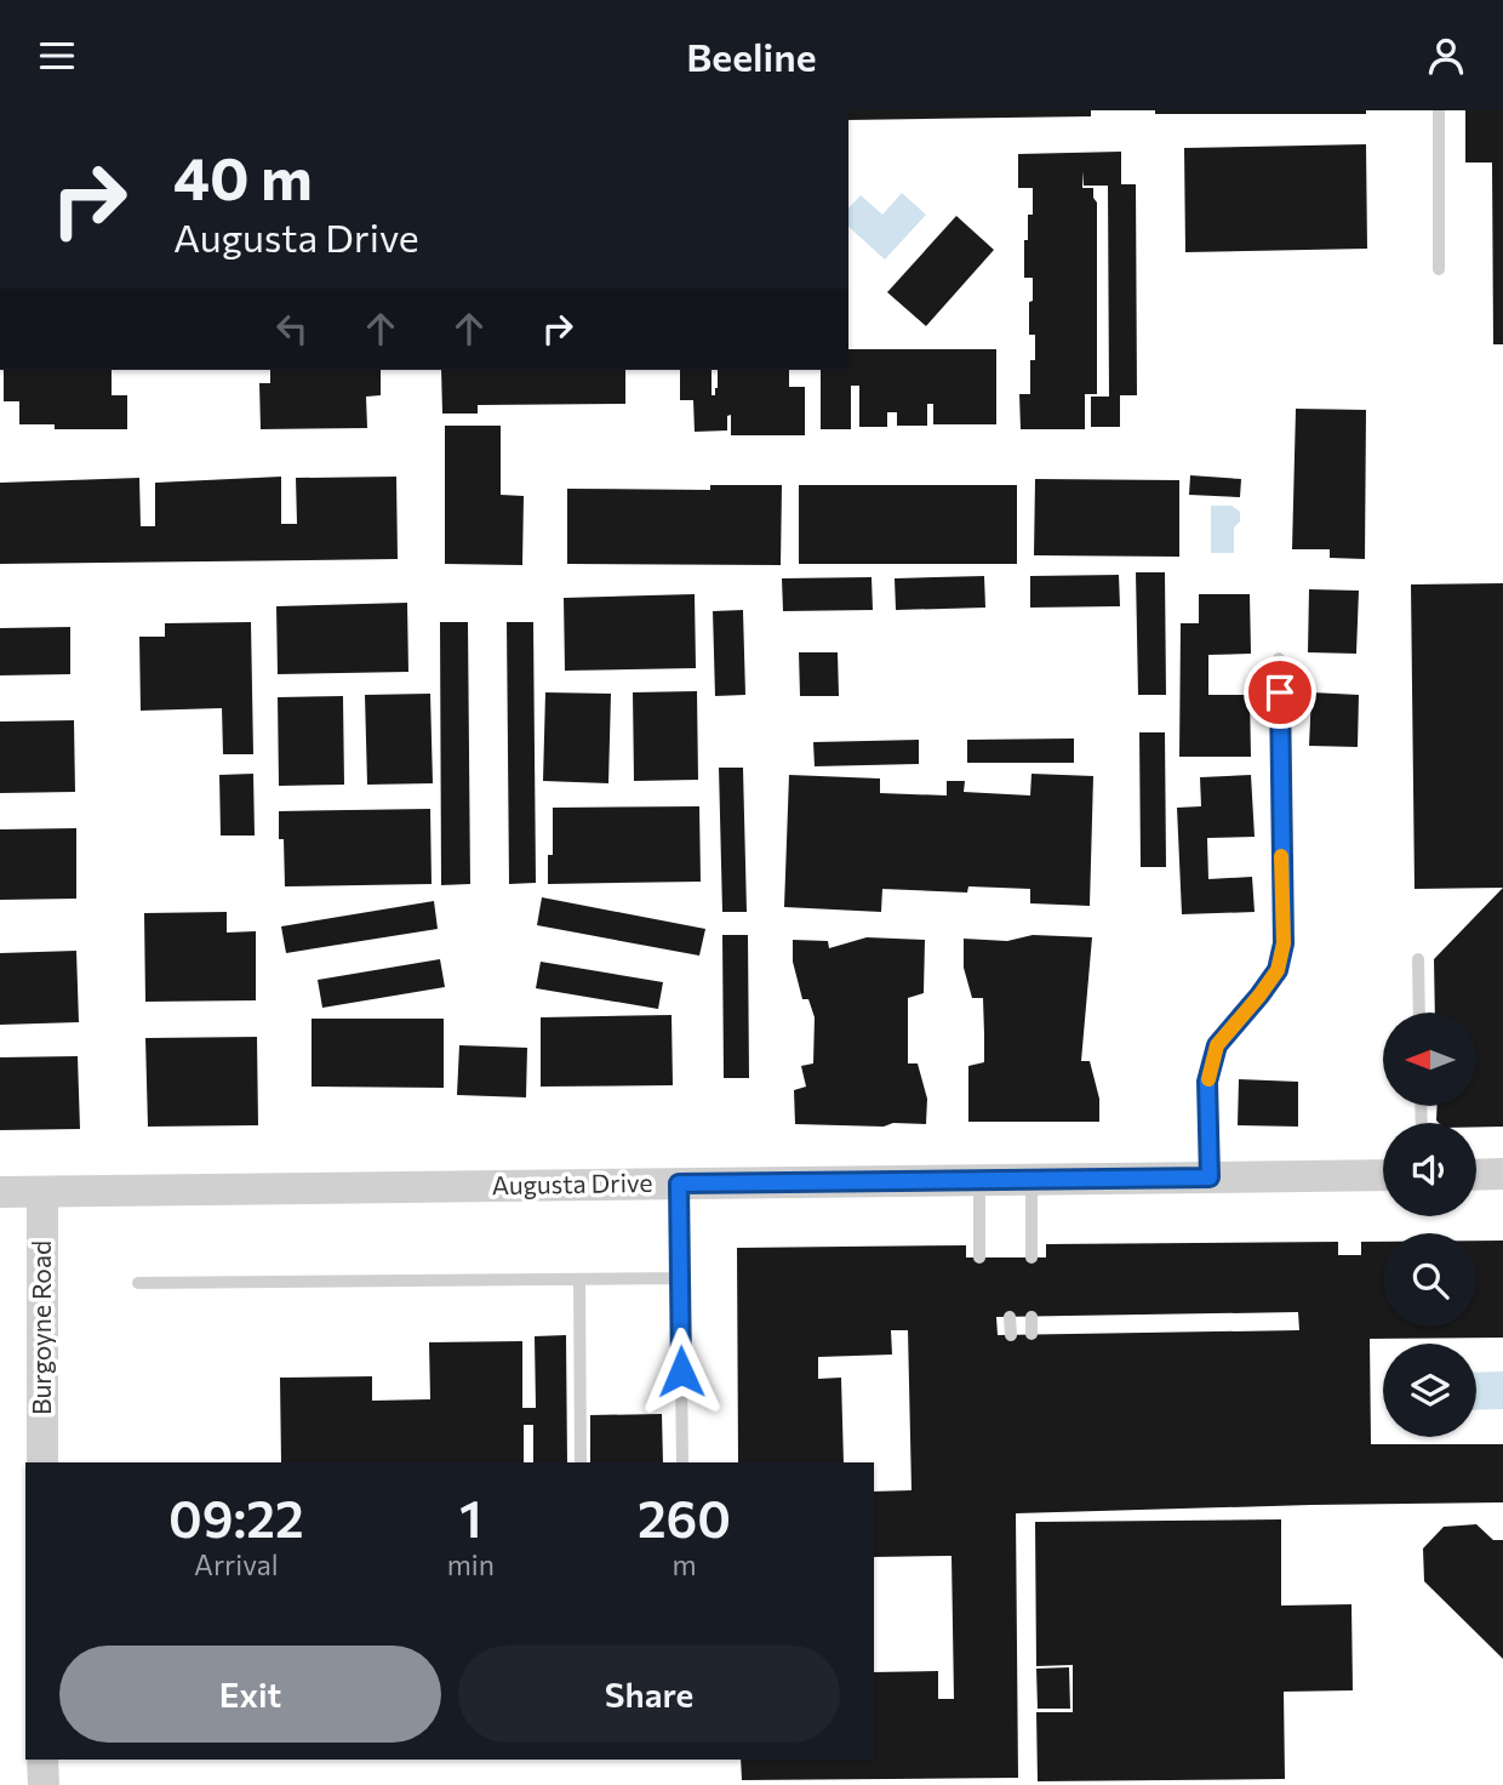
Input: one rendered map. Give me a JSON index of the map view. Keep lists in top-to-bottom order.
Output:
{
  "streets": {
    "street": ["Augusta Drive", "Burgoyne Road"]
  },
  "crossings": [
    ["Augusta Drive", "Burgoyne Road"]
  ],
  "north": "left",
  "page": {
    "header": "Beeline",
    "turn": ["40 m", "Augusta Drive"],
    "eta": [
      "09:22",
      "Arrival",
      "1",
      "min",
      "260",
      "m"
    ],
    "buttons": ["Exit", "Share"]
  }
}
